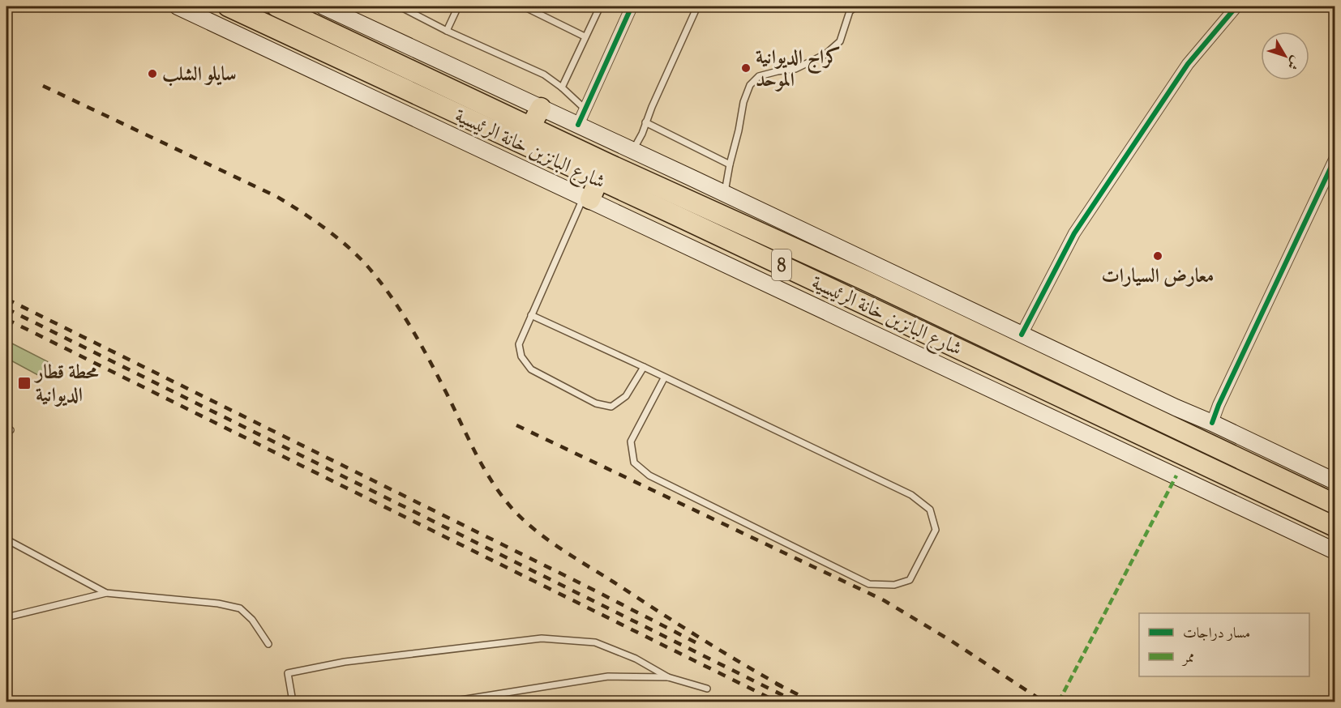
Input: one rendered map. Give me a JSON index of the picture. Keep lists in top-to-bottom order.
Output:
{
  "streets": {
    "highway": ["شارع البانزين خانة الرئيسية", "8"]
  },
  "places": {
    "other": ["كراج الديوانية الموحد", "سايلو الشلب", "معارض السيارات"],
    "transit": ["محطة قطار الديوانية"]
  },
  "legend": ["مسار دراجات", "ممر"],
  "north": "bottom right"
}
